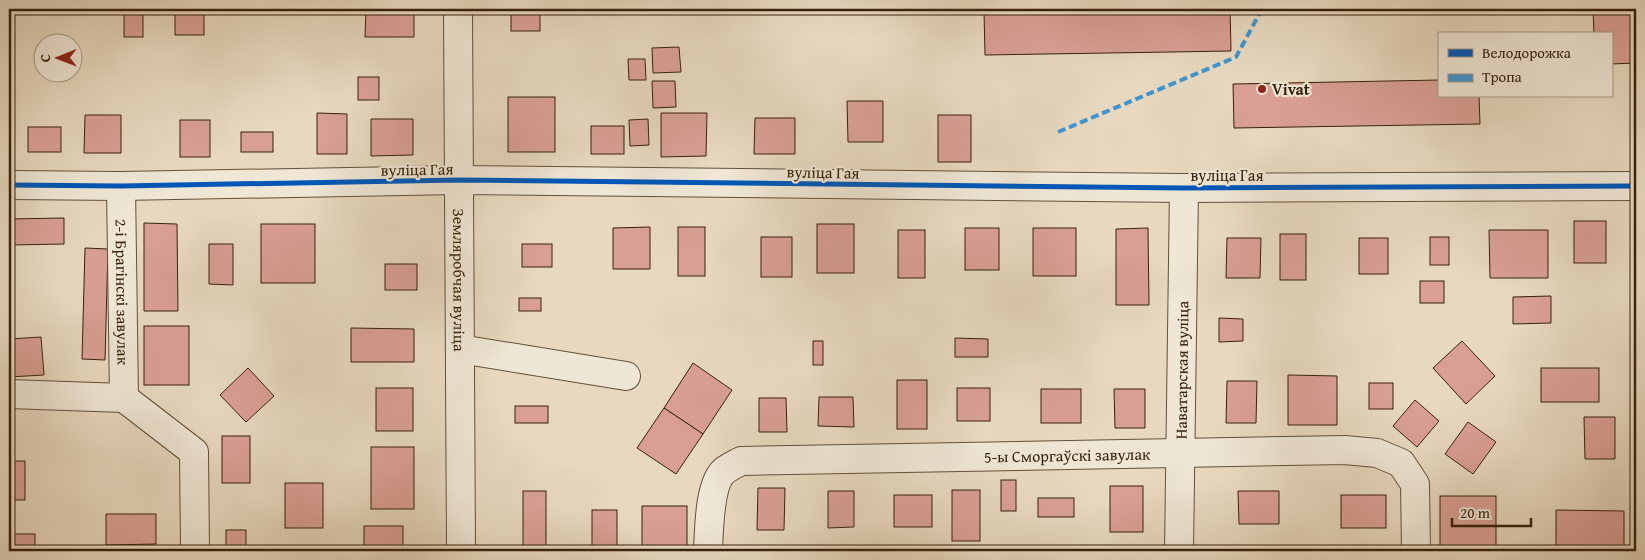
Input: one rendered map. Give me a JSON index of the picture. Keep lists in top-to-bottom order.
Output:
{
  "streets": {
    "street": [
      "вуліца Гая",
      "Земляробчая вуліца",
      "2-і Брагінскі завулак",
      "Наватарская вуліца",
      "5-ы Сморгаўскі завулак"
    ]
  },
  "crossings": [
    ["вуліца Гая", "Земляробчая вуліца"],
    ["вуліца Гая", "2-і Брагінскі завулак"],
    ["вуліца Гая", "Наватарская вуліца"],
    ["Наватарская вуліца", "5-ы Сморгаўскі завулак"]
  ],
  "places": ["Vivat"],
  "legend": ["Велодорожка", "Тропа"],
  "scale_bar": "20 m",
  "north": "left"
}
